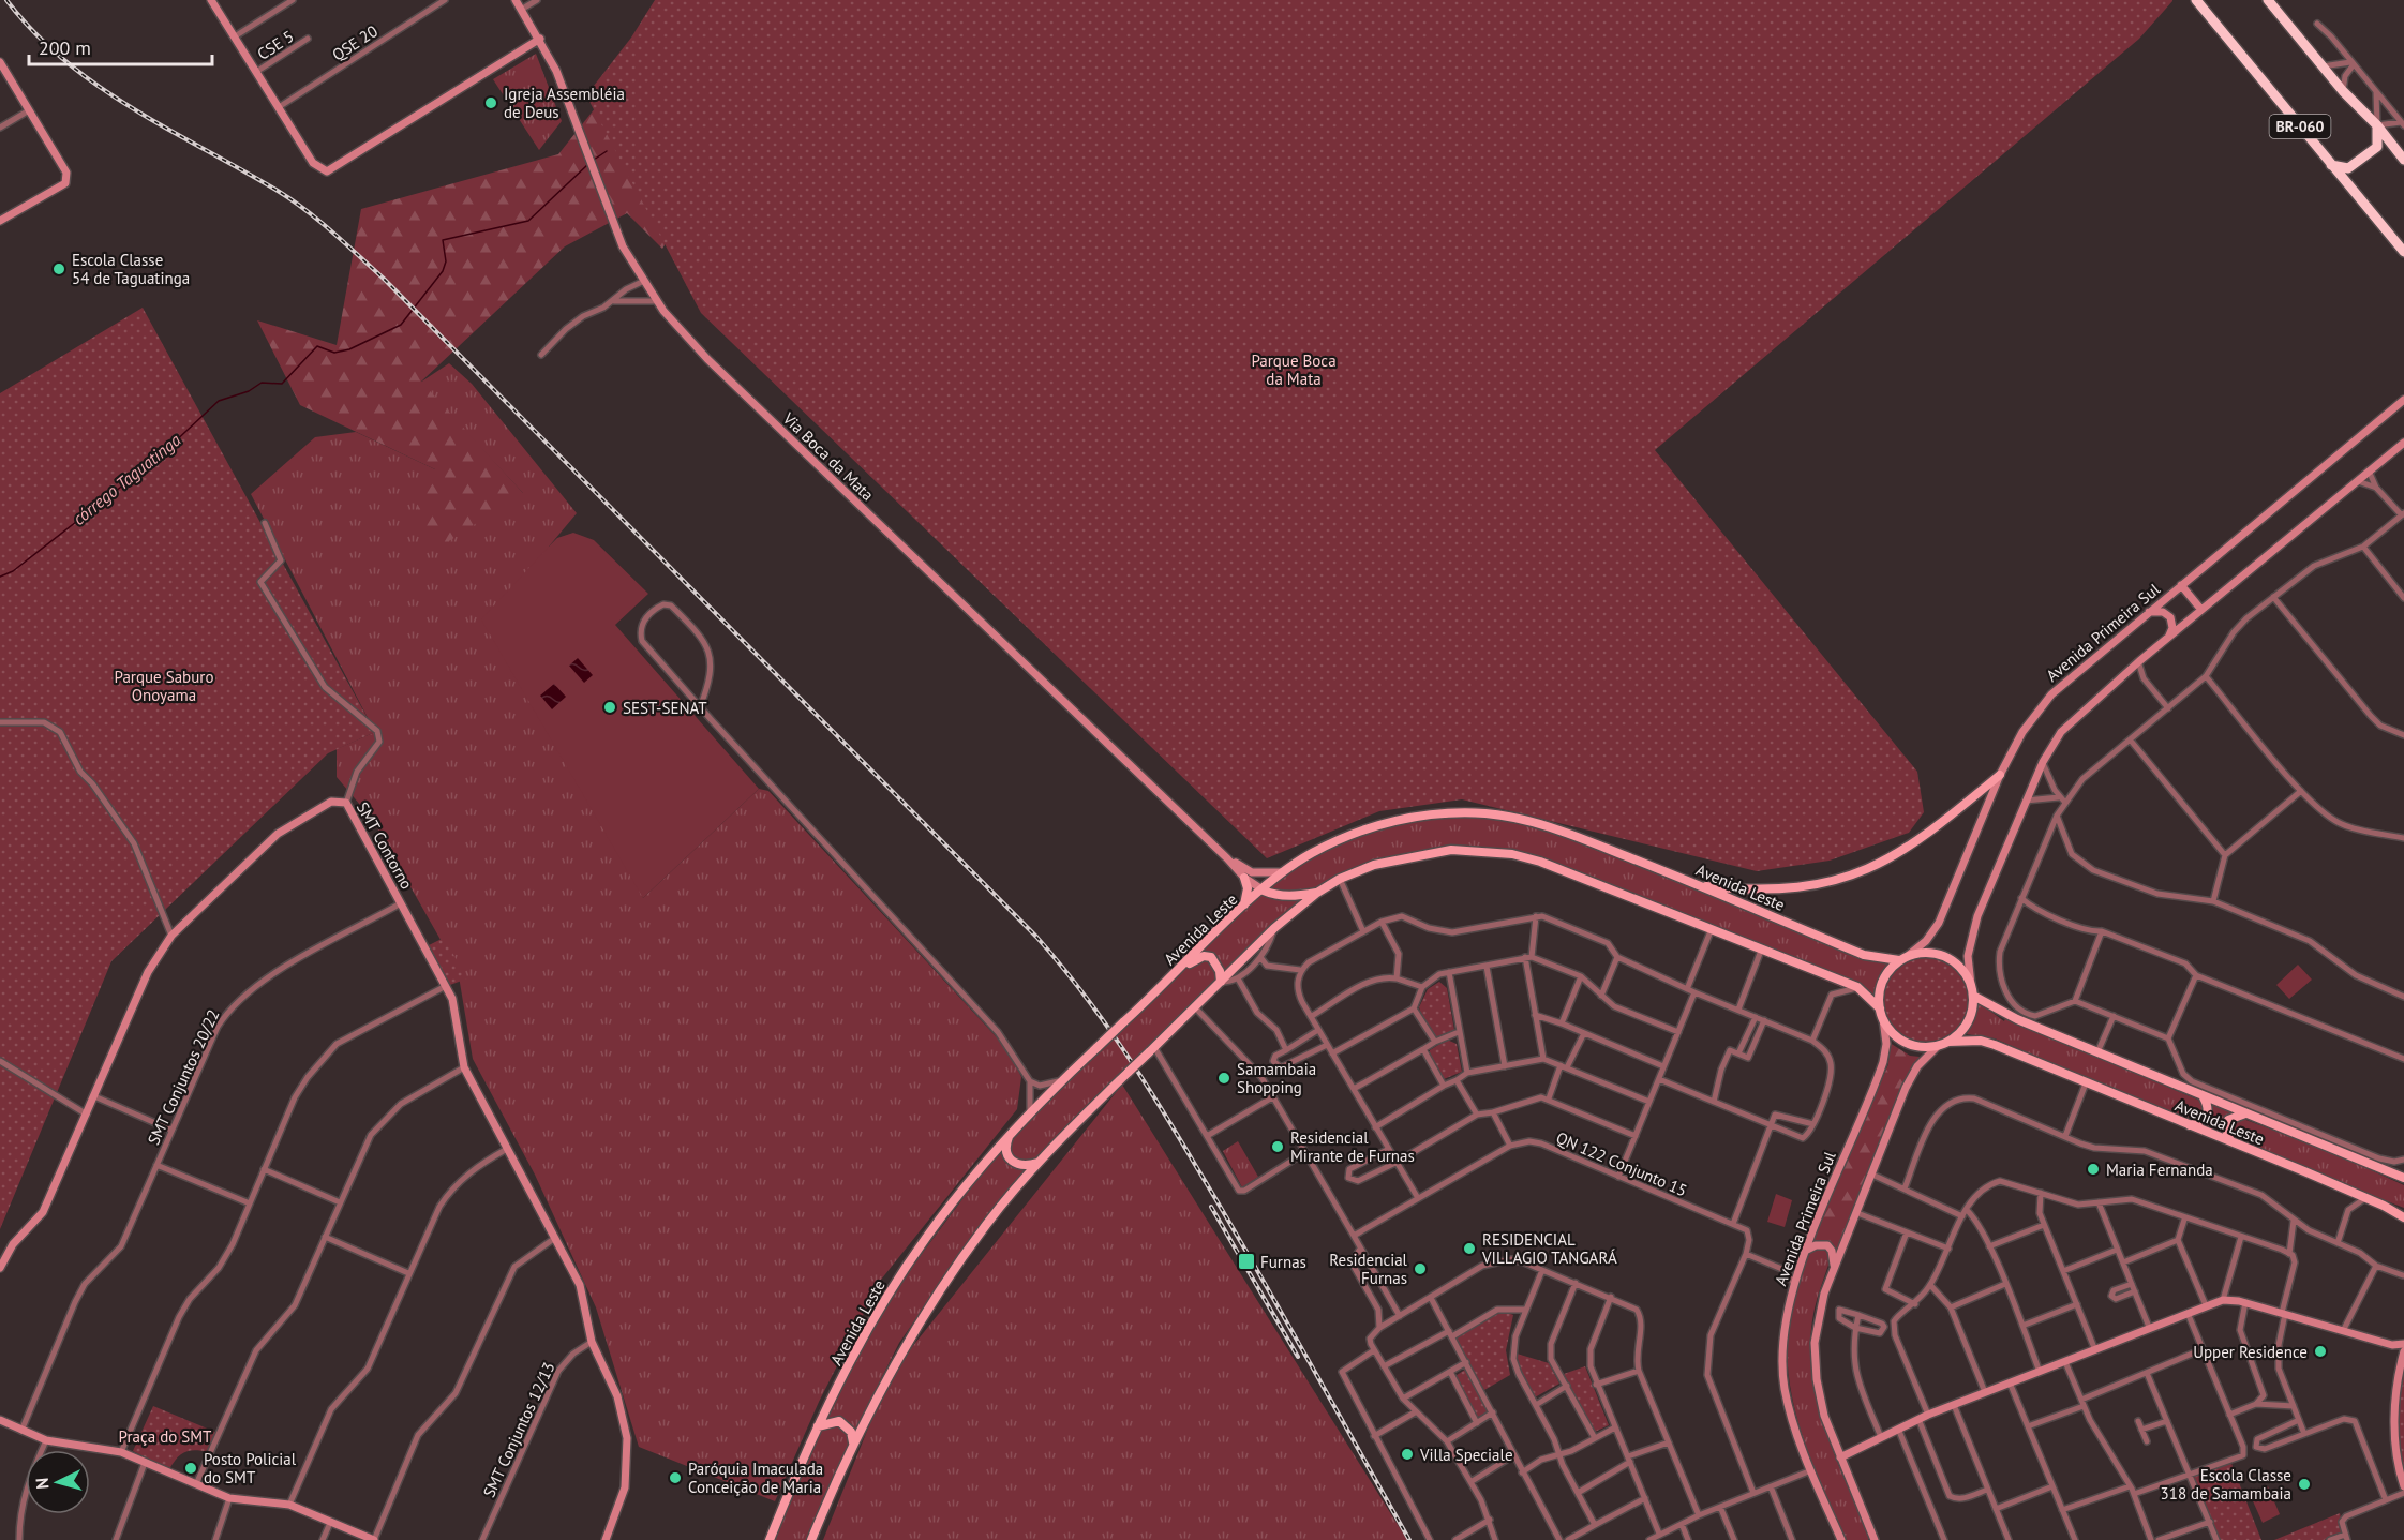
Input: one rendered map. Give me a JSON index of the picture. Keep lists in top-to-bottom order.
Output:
{
  "streets": {
    "highway": ["BR-060"],
    "main road": ["Avenida Leste"],
    "street": [
      "QSE 20",
      "CSE 5",
      "Via Boca da Mata",
      "Avenida Primeira Sul",
      "SMT Contorno",
      "SMT Conjuntos 20/22",
      "QN 122 Conjunto 15",
      "SMT Conjuntos 12/13"
    ]
  },
  "crossings": [
    ["Via Boca da Mata", "Avenida Leste"],
    ["Avenida Primeira Sul", "Avenida Leste"],
    ["SMT Contorno", "SMT Conjuntos 20/22"],
    ["SMT Contorno", "SMT Conjuntos 12/13"]
  ],
  "water": ["córrego Taguatinga"],
  "parks": ["Parque Boca da Mata", "Parque Saburo Onoyama", "Praça do SMT"],
  "places": {
    "other": [
      "Igreja Assembléia de Deus",
      "Escola Classe 54 de Taguatinga",
      "SEST-SENAT",
      "Samambaia Shopping",
      "Residencial Mirante de Furnas",
      "Maria Fernanda",
      "RESIDENCIAL VILLAGIO TANGARÁ",
      "Residencial Furnas",
      "Upper Residence",
      "Villa Speciale",
      "Posto Policial do SMT",
      "Paróquia Imaculada Conceição de Maria",
      "Escola Classe 318 de Samambaia"
    ],
    "transit": ["Furnas"]
  },
  "scale_bar": "200 m",
  "north": "left"
}
